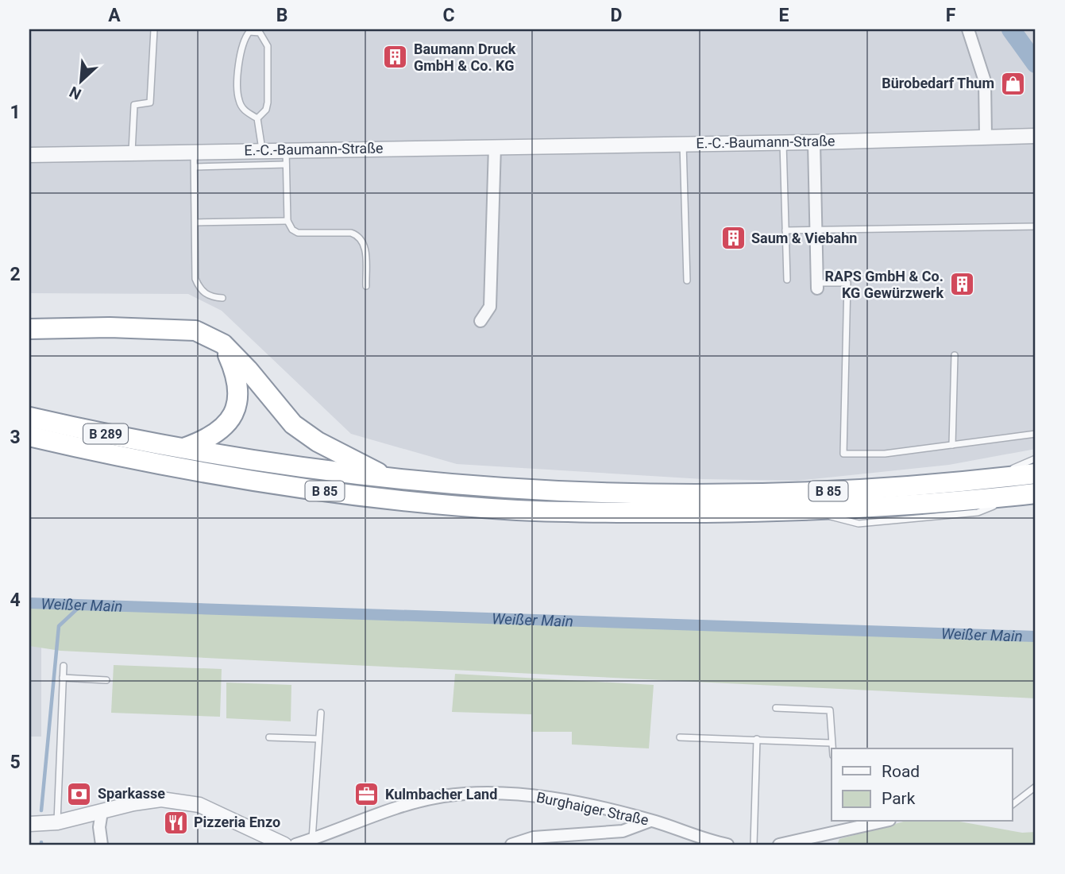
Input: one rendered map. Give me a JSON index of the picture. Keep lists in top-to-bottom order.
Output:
{
  "streets": {
    "highway": ["B 289", "B 85"],
    "street": ["E.-C.-Baumann-Straße", "Burghaiger Straße"]
  },
  "crossings": [
    ["B 289", "B 85"]
  ],
  "water": ["Weißer Main"],
  "places": {
    "building": ["Baumann Druck GmbH & Co. KG", "Saum & Viebahn", "RAPS GmbH & Co. KG Gewürzwerk"],
    "shop": ["Bürobedarf Thum"],
    "bank": ["Sparkasse"],
    "office": ["Kulmbacher Land"],
    "restaurant": ["Pizzeria Enzo"]
  },
  "legend": ["Road", "Park"],
  "north": "bottom left",
  "grid": {
    "columns": [
      "A",
      "B",
      "C",
      "D",
      "E",
      "F"
    ],
    "rows": [
      "1",
      "2",
      "3",
      "4",
      "5"
    ]
  }
}
